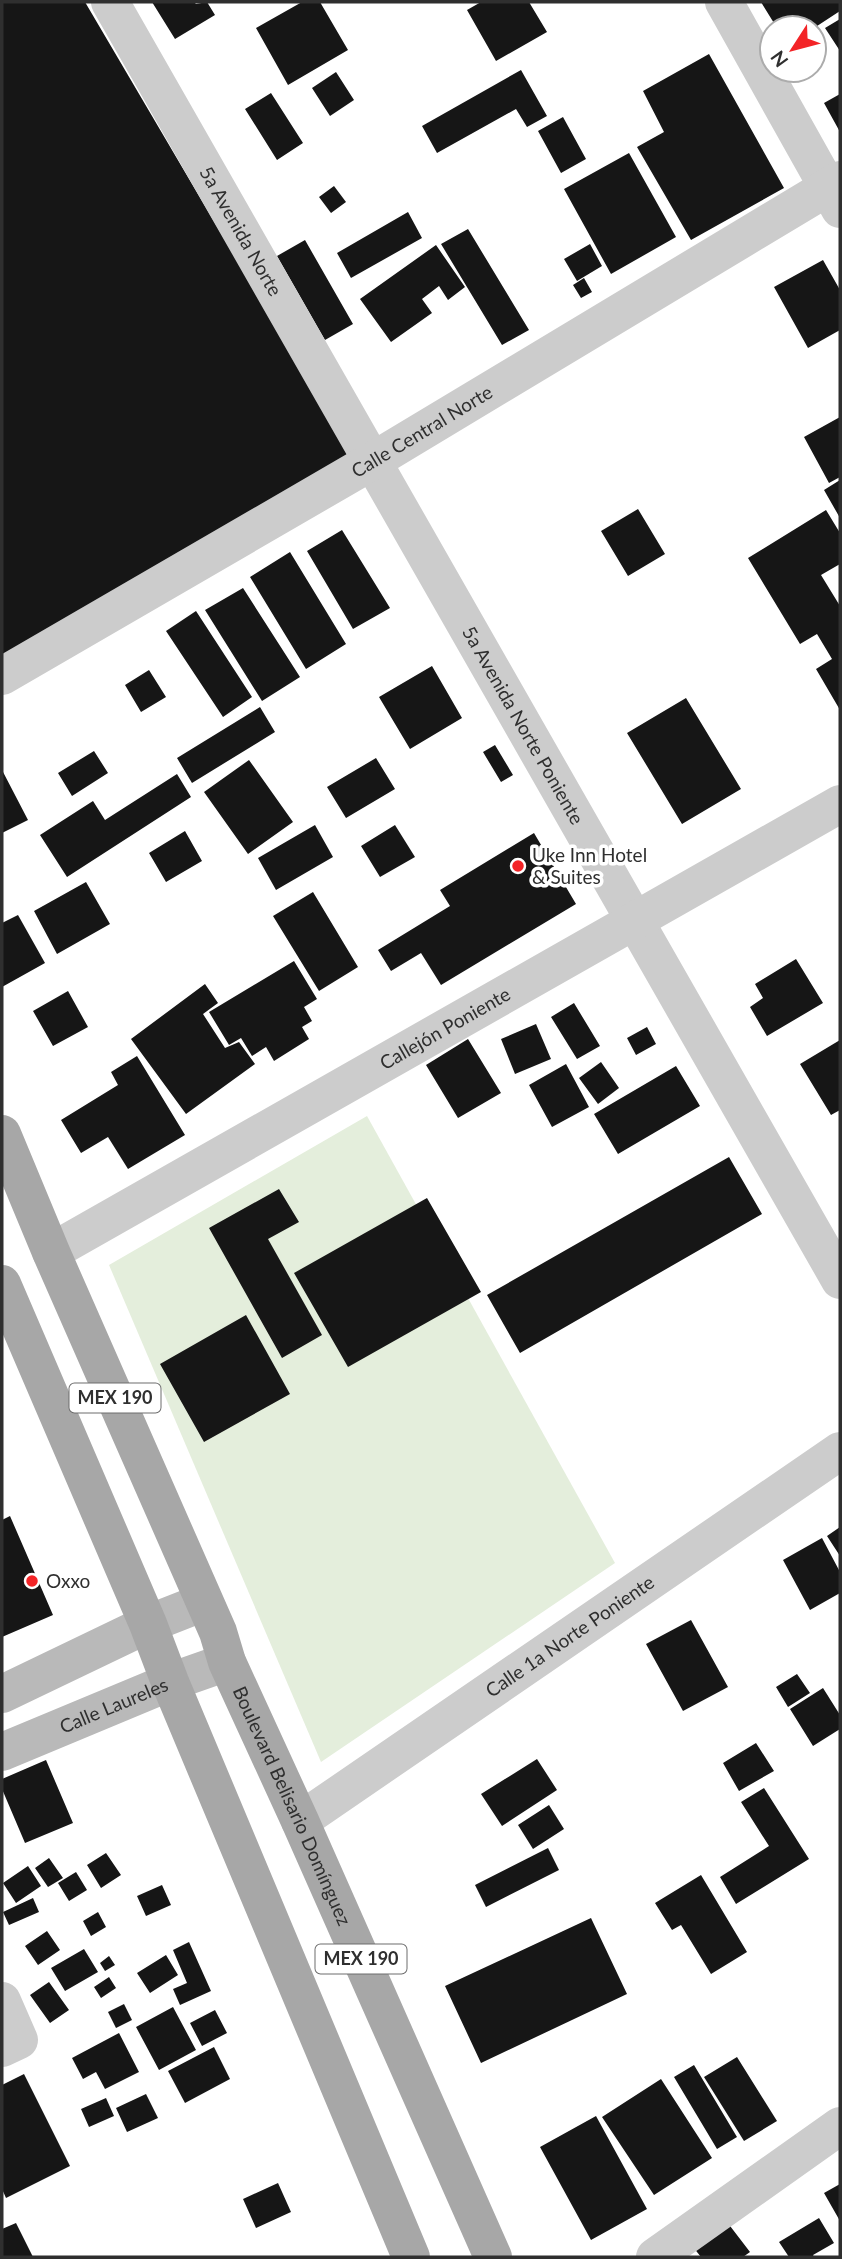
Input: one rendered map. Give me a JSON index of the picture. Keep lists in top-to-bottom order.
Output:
{
  "streets": {
    "main road": ["MEX 190", "Boulevard Belisario Domínguez"],
    "street": [
      "5a Avenida Norte",
      "Calle Central Norte",
      "5a Avenida Norte Poniente",
      "Callejón Poniente",
      "Calle 1a Norte Poniente",
      "Calle Laureles"
    ]
  },
  "crossings": [
    ["5a Avenida Norte", "Calle Central Norte"],
    ["5a Avenida Norte", "5a Avenida Norte Poniente"],
    ["Calle Central Norte", "5a Avenida Norte Poniente"],
    ["5a Avenida Norte Poniente", "Callejón Poniente"],
    ["Callejón Poniente", "MEX 190"],
    ["MEX 190", "Calle Laureles"],
    ["MEX 190", "Boulevard Belisario Domínguez"],
    ["Calle 1a Norte Poniente", "Boulevard Belisario Domínguez"],
    ["Calle Laureles", "Boulevard Belisario Domínguez"]
  ],
  "places": ["Uke Inn Hotel & Suites", "Oxxo"],
  "north": "bottom left"
}
